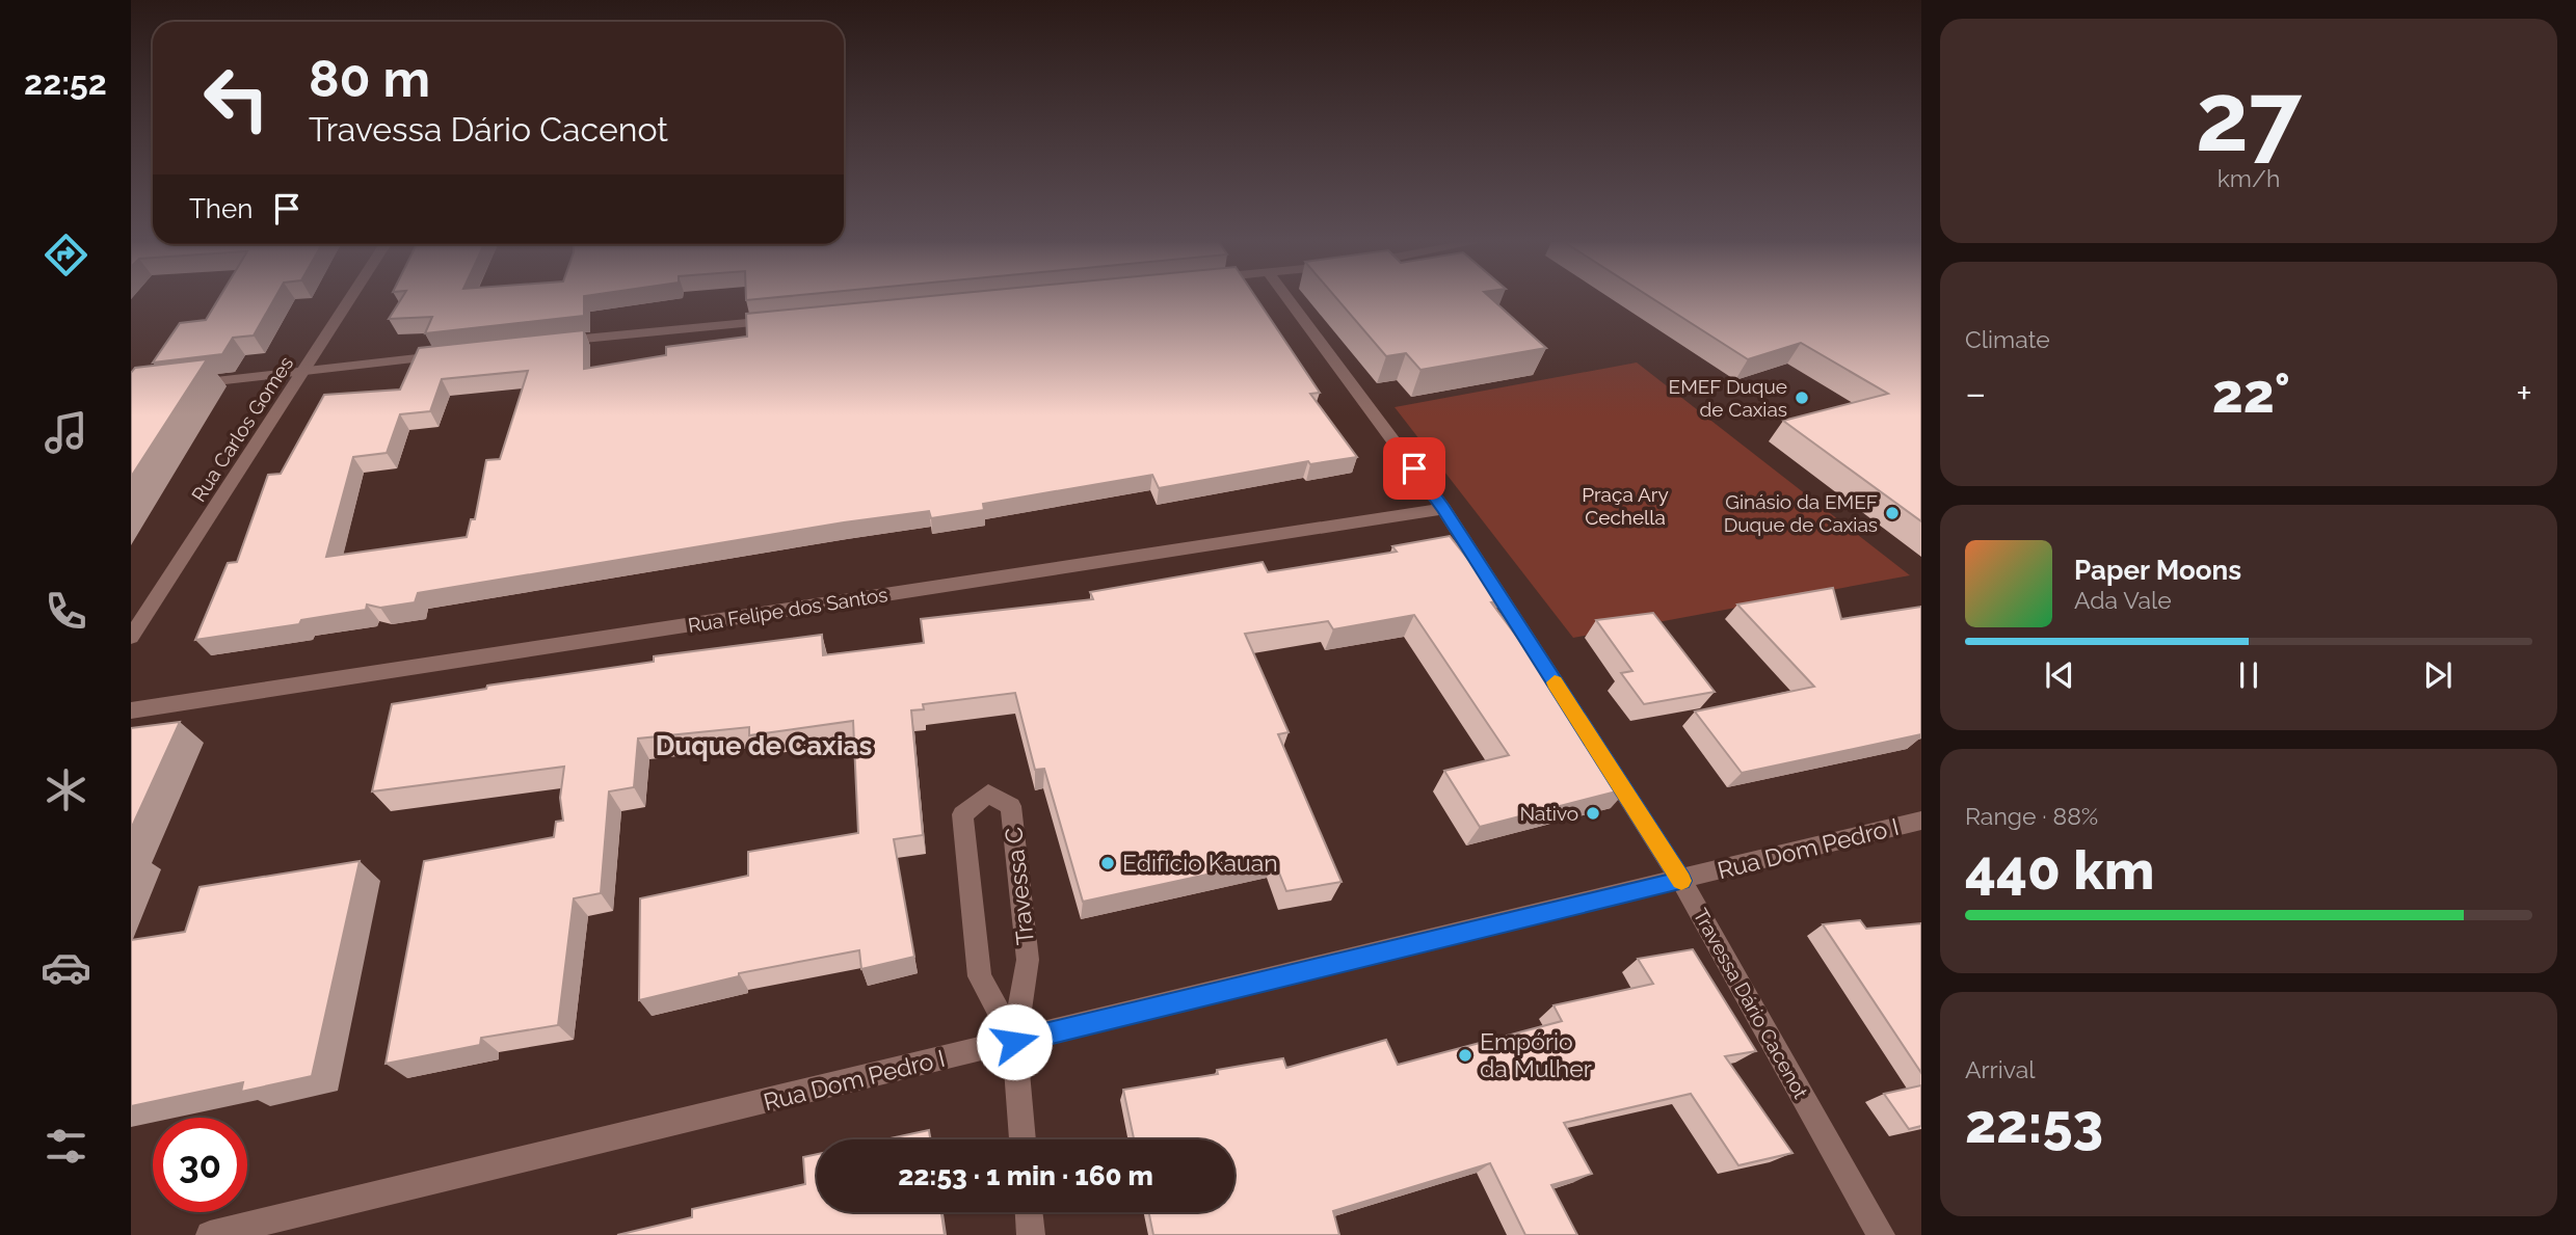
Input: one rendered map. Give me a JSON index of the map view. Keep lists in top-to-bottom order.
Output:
{
  "streets": {
    "street": [
      "Rua Carlos Gomes",
      "Rua Felipe dos Santos",
      "Rua Dom Pedro I",
      "Travessa C",
      "Travessa Dário Cacenot"
    ]
  },
  "crossings": [
    ["Rua Felipe dos Santos", "Travessa Dário Cacenot"],
    ["Rua Dom Pedro I", "Travessa C"],
    ["Rua Dom Pedro I", "Travessa Dário Cacenot"]
  ],
  "districts": ["Duque de Caxias"],
  "parks": ["Praça Ary Cechella"],
  "places": [
    "EMEF Duque de Caxias",
    "Ginásio da EMEF Duque de Caxias",
    "Nativo",
    "Edifício Kauan",
    "Empório da Mulher"
  ],
  "page": {
    "tabs": "22:52",
    "tile": [
      ["27", "km/h"],
      "Climate",
      ["Range · 88%", "440 km"],
      ["Arrival", "22:53"]
    ],
    "turn": ["80 m", "Travessa Dário Cacenot"],
    "then": "Then",
    "heat": ["−", "22°", "+"],
    "song": ["Paper Moons", "Ada Vale"],
    "limit": "30",
    "trip": "22:53 · 1 min · 160 m"
  }
}
